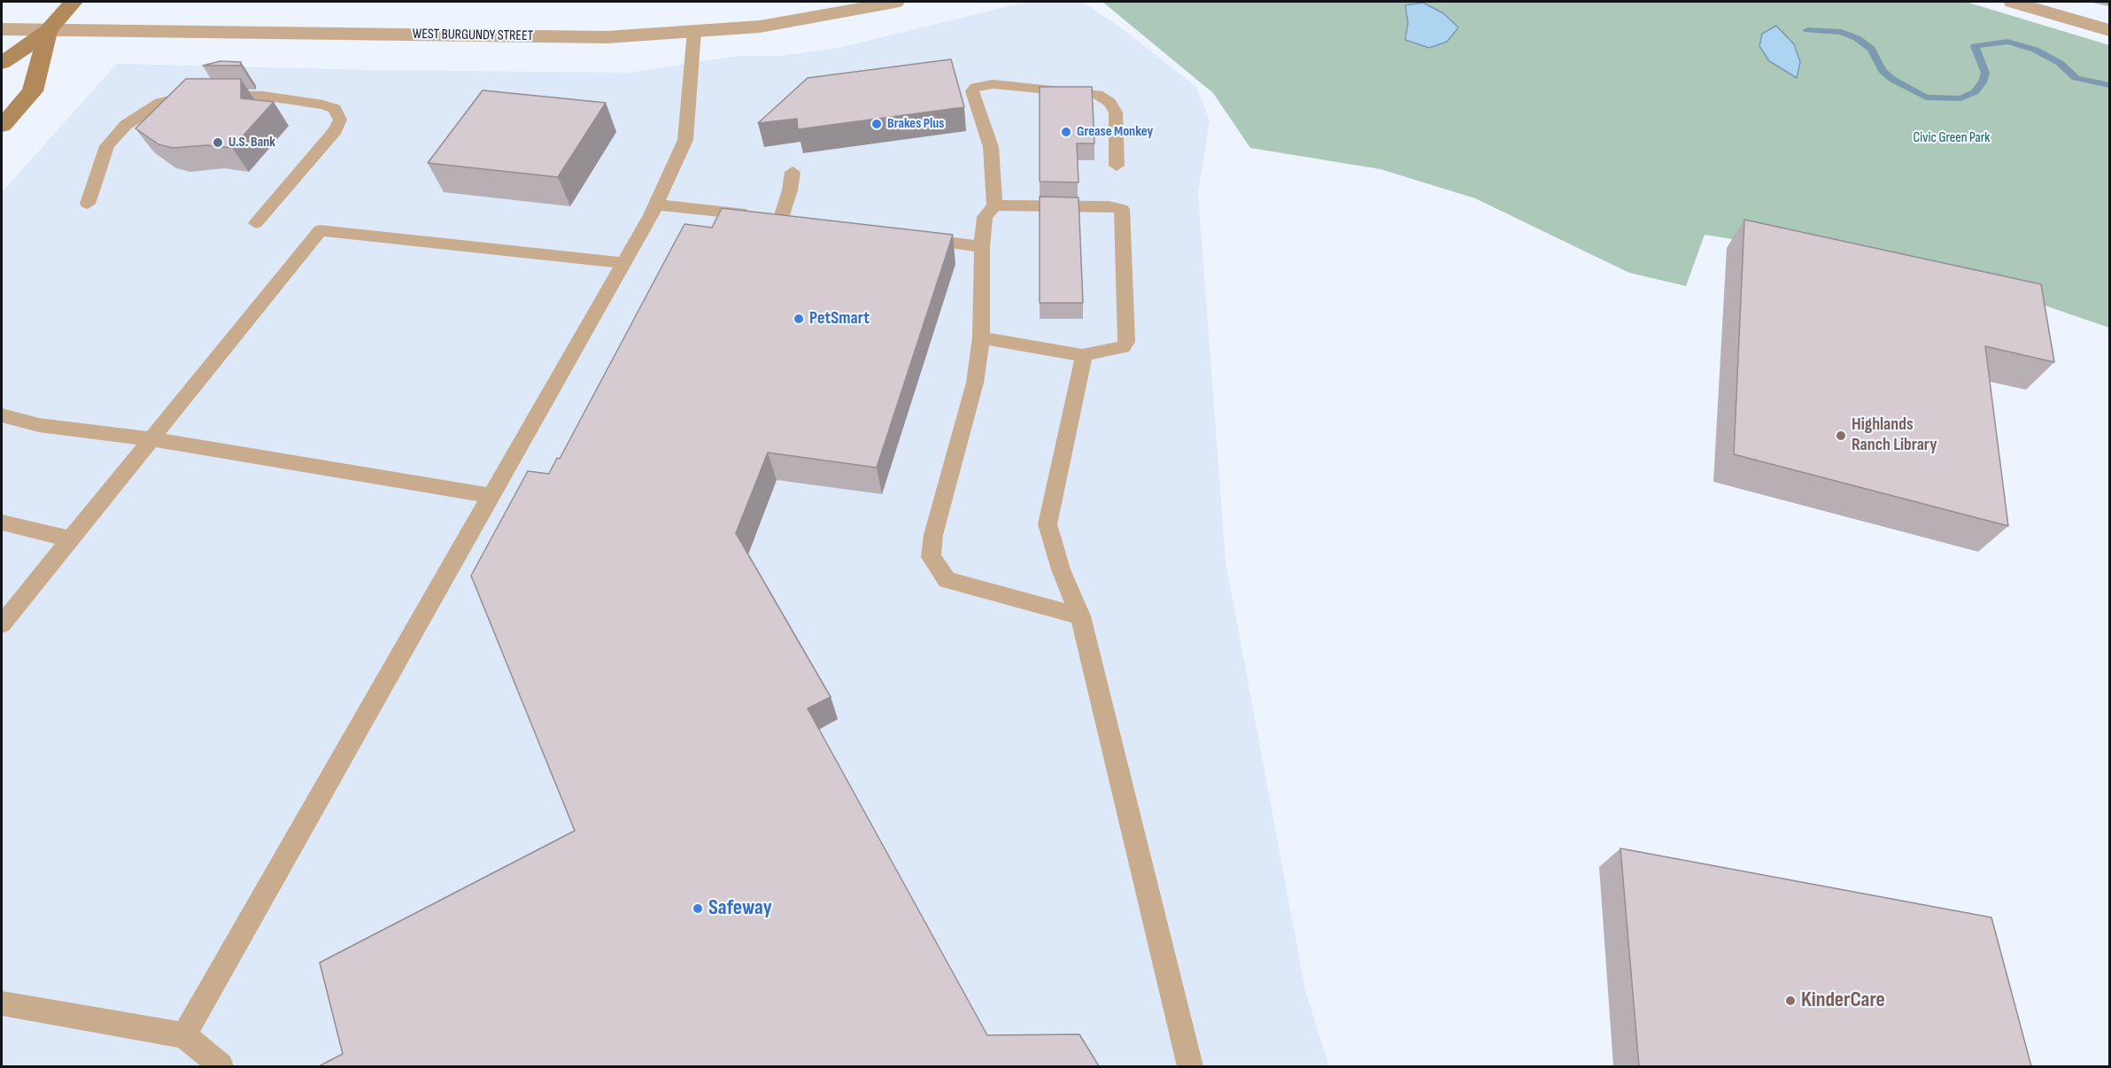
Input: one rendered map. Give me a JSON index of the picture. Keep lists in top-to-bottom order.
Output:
{
  "streets": {
    "street": ["WEST BURGUNDY STREET"]
  },
  "parks": ["Civic Green Park"],
  "places": [
    "Brakes Plus",
    "Grease Monkey",
    "U.S. Bank",
    "PetSmart",
    "Highlands Ranch Library",
    "Safeway",
    "KinderCare"
  ]
}
